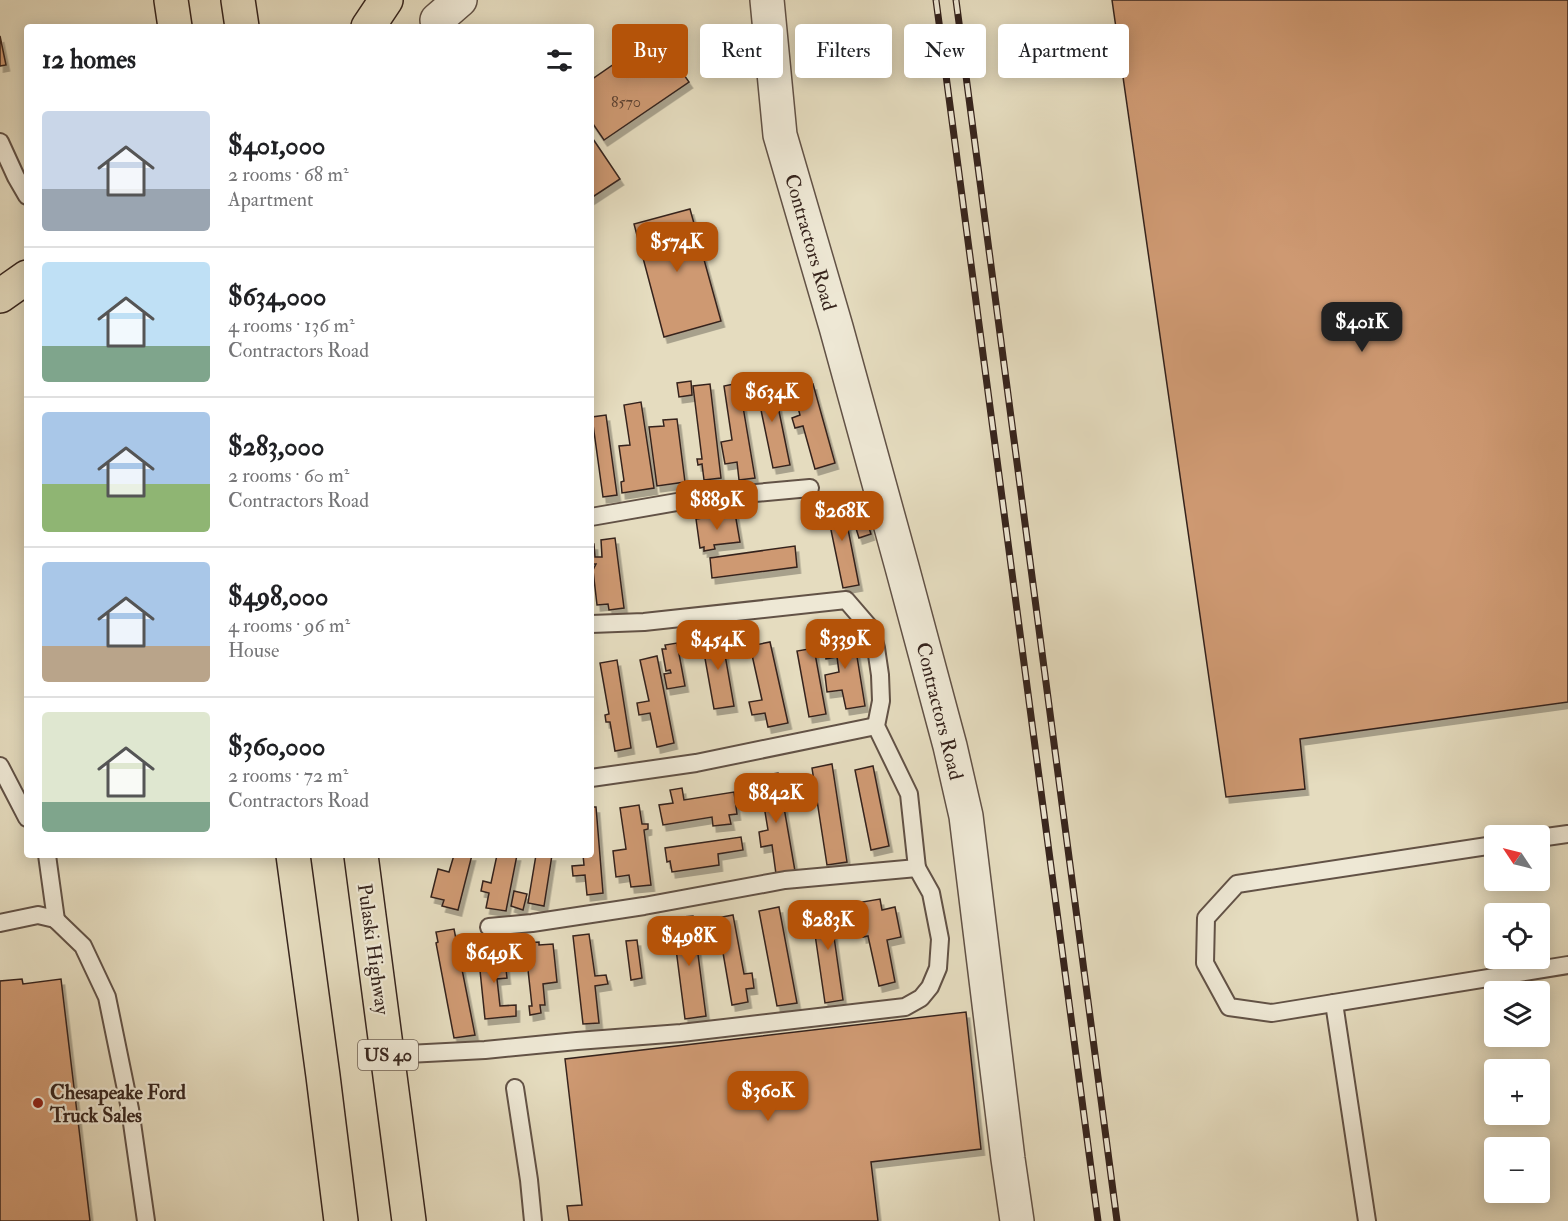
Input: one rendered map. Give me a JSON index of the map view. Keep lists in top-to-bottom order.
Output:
{
  "streets": {
    "highway": ["Pulaski Highway", "US 40"],
    "street": ["Contractors Road"]
  },
  "places": ["Chesapeake Ford Truck Sales"],
  "house_numbers": ["8570"],
  "north": "top left",
  "page": {
    "chip": [
      "Buy",
      "Rent",
      "Filters",
      "New",
      "Apartment"
    ],
    "heading": "12 homes",
    "list": [
      {
        "name": "$401,000",
        "note": "2 rooms · 68 m² · Apartment"
      },
      {
        "name": "$634,000",
        "note": "4 rooms · 136 m² · Contractors Road"
      },
      {
        "name": "$283,000",
        "note": "2 rooms · 60 m² · Contractors Road"
      },
      {
        "name": "$498,000",
        "note": "4 rooms · 96 m² · House"
      },
      {
        "name": "$360,000",
        "note": "2 rooms · 72 m² · Contractors Road"
      }
    ],
    "price": [
      "$574K",
      "$401K",
      "$634K",
      "$889K",
      "$268K",
      "$339K",
      "$454K",
      "$842K",
      "$283K",
      "$498K",
      "$649K",
      "$360K"
    ],
    "map_buttons": ["+", "−"]
  }
}
